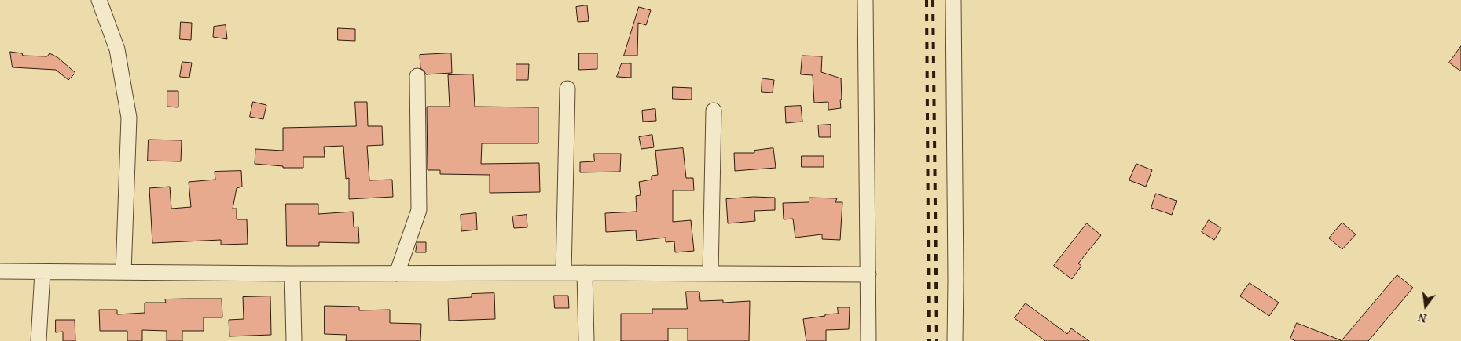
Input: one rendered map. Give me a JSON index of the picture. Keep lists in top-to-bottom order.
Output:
{
  "north": "bottom"
}
